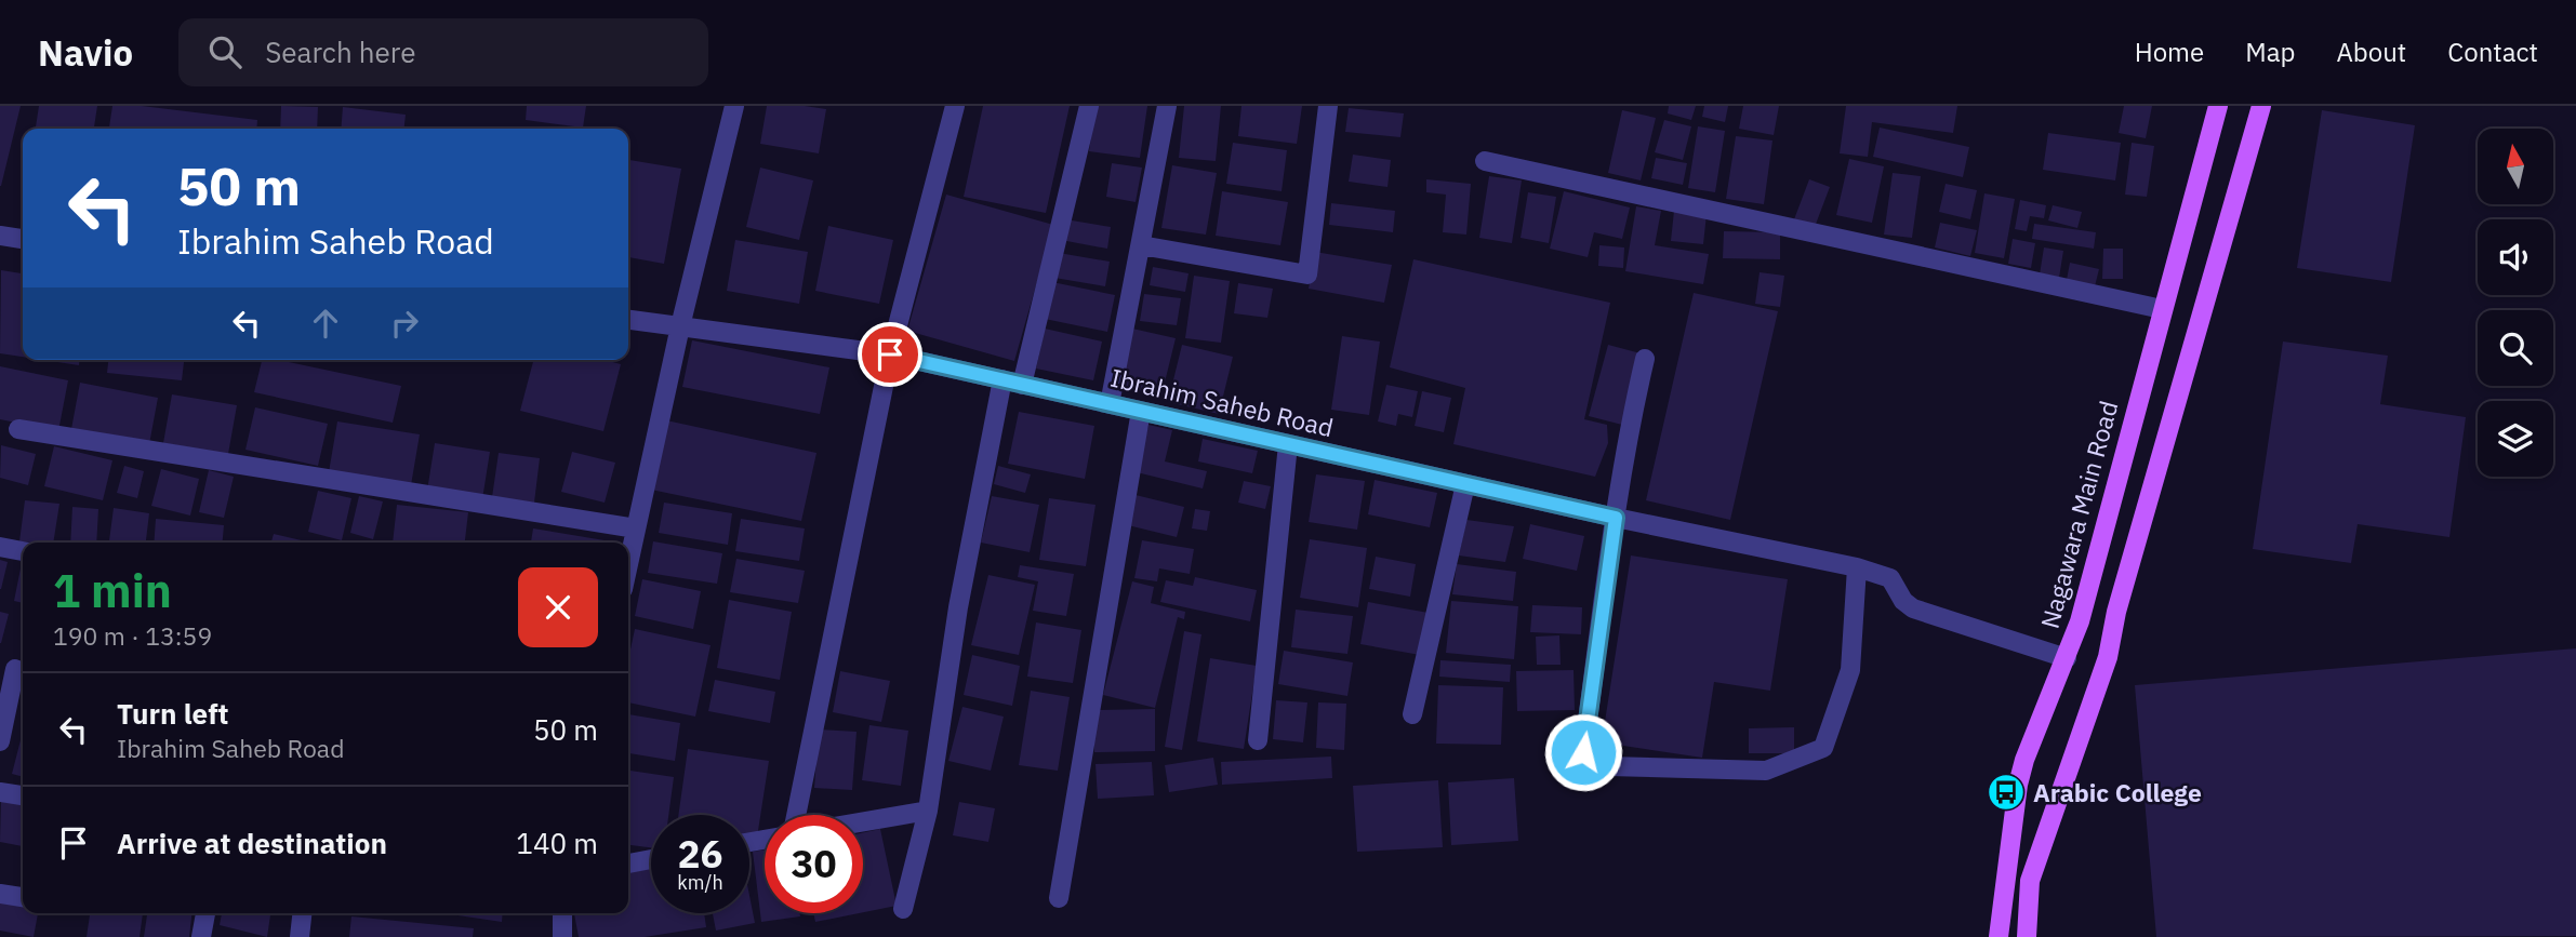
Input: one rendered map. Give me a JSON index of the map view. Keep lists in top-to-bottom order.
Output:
{
  "streets": {
    "main road": ["Nagawara Main Road"],
    "street": ["Ibrahim Saheb Road"]
  },
  "crossings": [
    ["Ibrahim Saheb Road", "Nagawara Main Road"]
  ],
  "places": {
    "bus stop": ["Arabic College"]
  },
  "north": "top",
  "page": {
    "header": "Navio",
    "search": "Search here",
    "nav": [
      "Home",
      "Map",
      "About",
      "Contact"
    ],
    "turn": ["50 m", "Ibrahim Saheb Road"],
    "heading": ["1 min", "190 m · 13:59"],
    "list": [
      {
        "name": "Turn left",
        "note": "Ibrahim Saheb Road",
        "value": "50 m"
      },
      {
        "name": "Arrive at destination",
        "value": "140 m"
      }
    ],
    "speed": "26 km/h",
    "limit": "30"
  }
}
